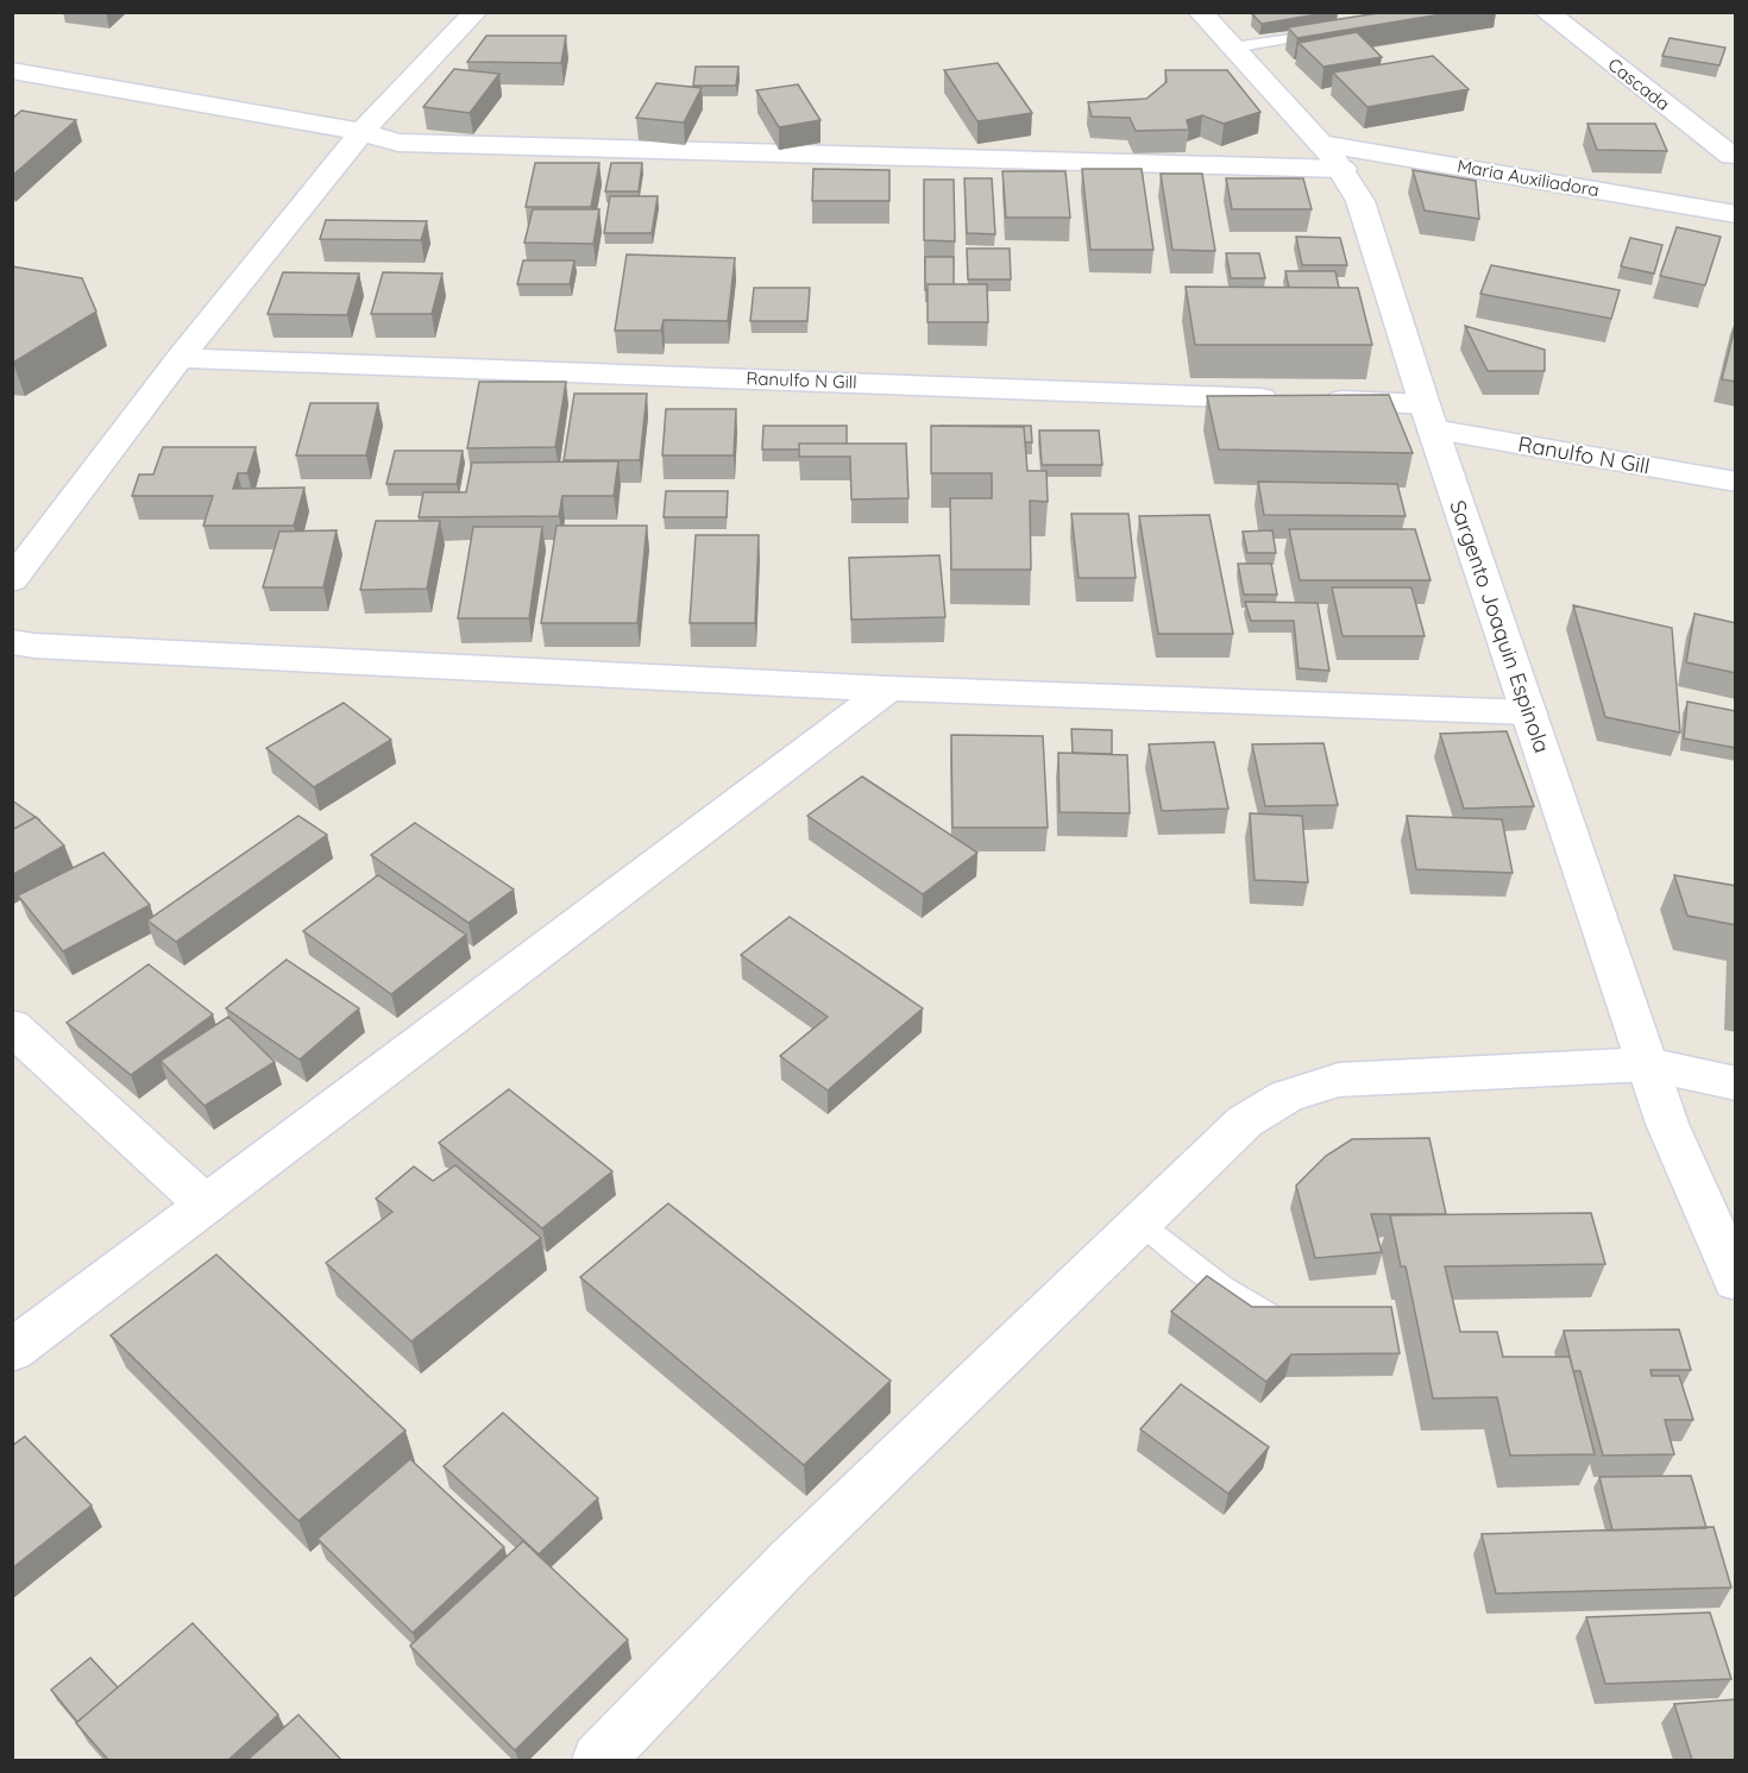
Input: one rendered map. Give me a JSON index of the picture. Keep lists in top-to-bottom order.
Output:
{
  "streets": {
    "street": [
      "Cascada",
      "Maria Auxiliadora",
      "Ranulfo N Gill",
      "Sargento Joaquin Espinola"
    ]
  },
  "crossings": [
    ["Cascada", "Maria Auxiliadora"],
    ["Maria Auxiliadora", "Sargento Joaquin Espinola"],
    ["Ranulfo N Gill", "Sargento Joaquin Espinola"]
  ]
}
